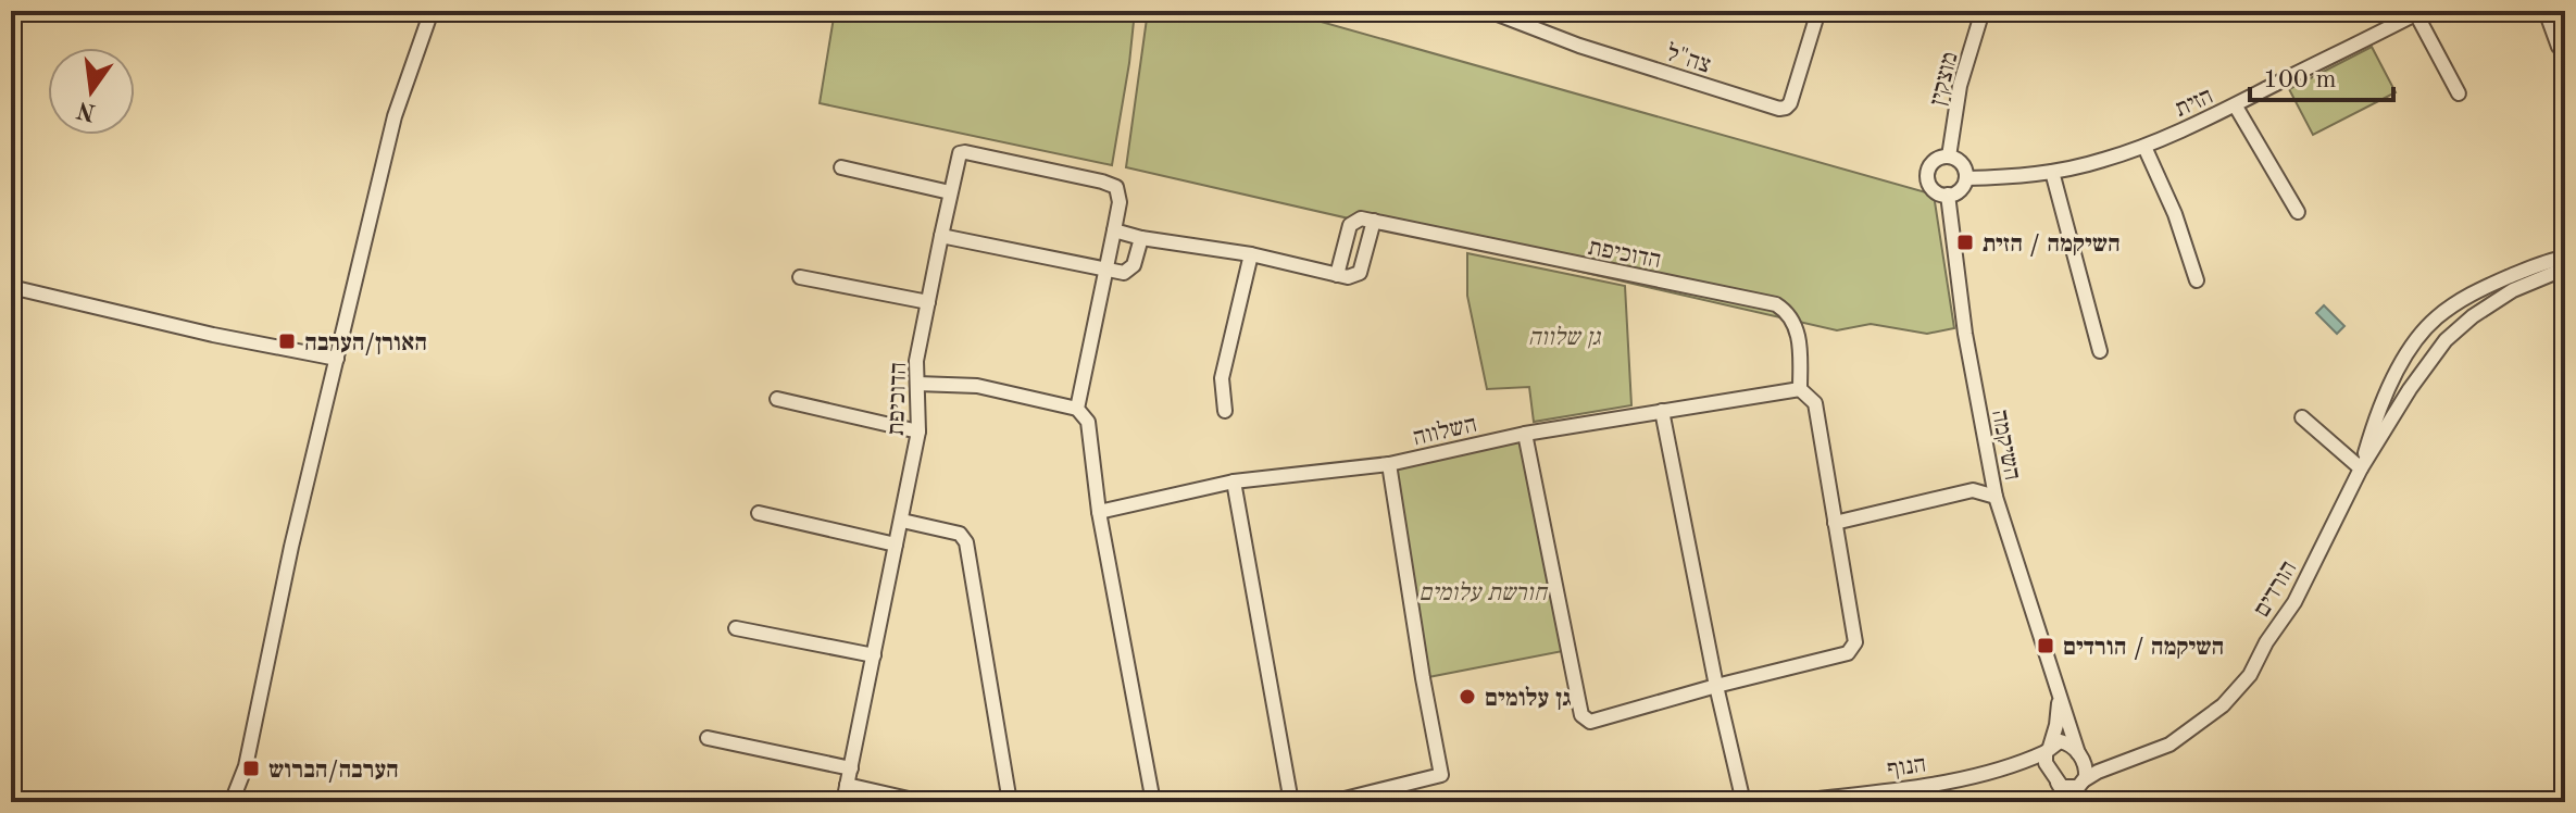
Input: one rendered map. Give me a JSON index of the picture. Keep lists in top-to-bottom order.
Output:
{
  "streets": {
    "street": [
      "צה\"ל",
      "מוצקין",
      "הזית",
      "הדוכיפת",
      "השלווה",
      "השיקמה",
      "הורדים",
      "הנוף"
    ]
  },
  "crossings": [
    ["מוצקין", "הזית"],
    ["מוצקין", "השיקמה"],
    ["הזית", "השיקמה"],
    ["הדוכיפת", "השלווה"],
    ["השיקמה", "הורדים"],
    ["השיקמה", "הנוף"],
    ["הורדים", "הנוף"]
  ],
  "parks": ["גן שלווה", "חורשת עלומים"],
  "places": {
    "transit": [
      "השיקמה / הזית",
      "האורן/הערבה",
      "השיקמה / הורדים",
      "הערבה/הברוש"
    ],
    "other": ["גן עלומים"]
  },
  "scale_bar": "100 m",
  "north": "bottom"
}
